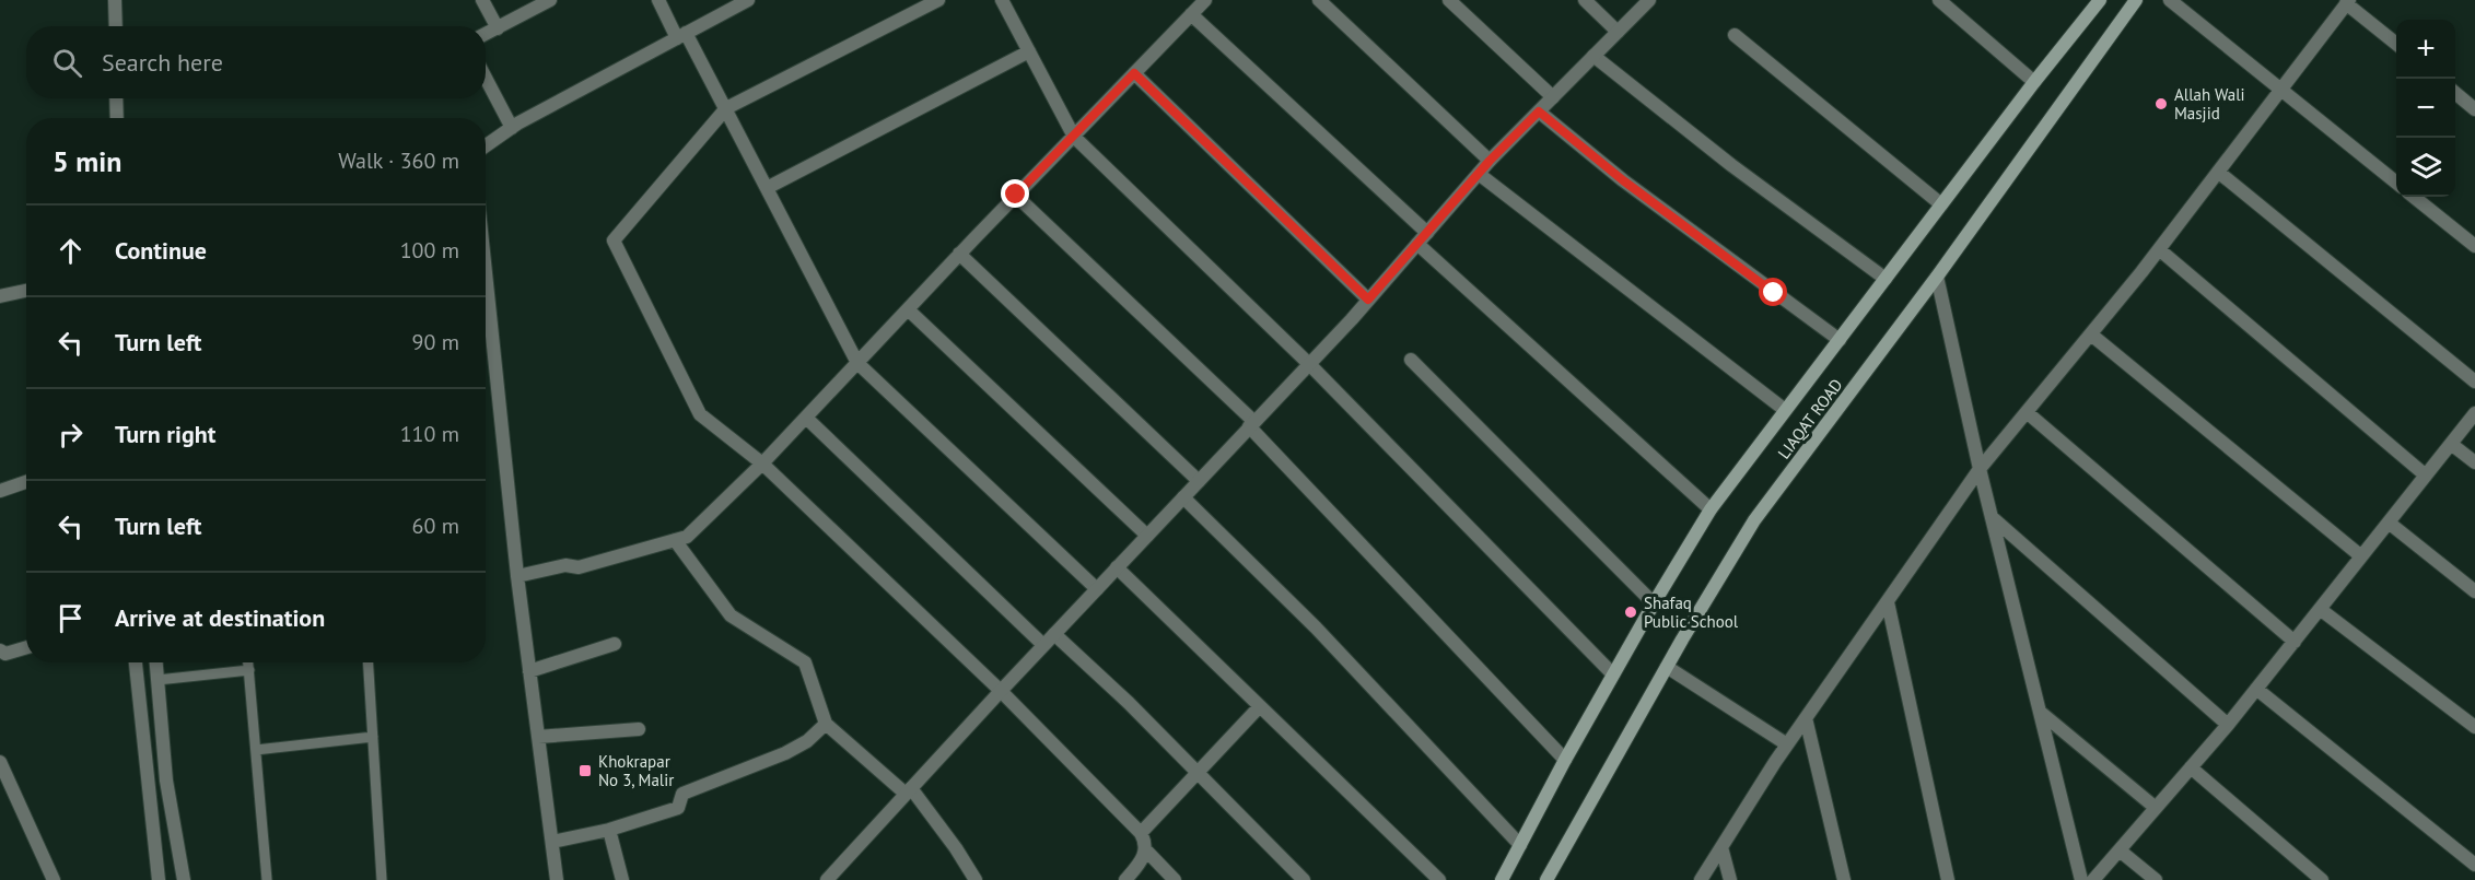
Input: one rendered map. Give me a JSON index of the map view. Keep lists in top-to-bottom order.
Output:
{
  "streets": {
    "main road": ["LIAQAT ROAD"]
  },
  "places": {
    "other": ["Allah Wali Masjid", "Shafaq Public School"],
    "transit": ["Khokrapar No 3, Malir"]
  },
  "page": {
    "map_buttons": ["+", "−"],
    "search": "Search here",
    "heading": ["5 min", "Walk · 360 m"],
    "list": [
      ["Continue", "100 m"],
      ["Turn left", "90 m"],
      ["Turn right", "110 m"],
      ["Turn left", "60 m"],
      "Arrive at destination"
    ]
  }
}
